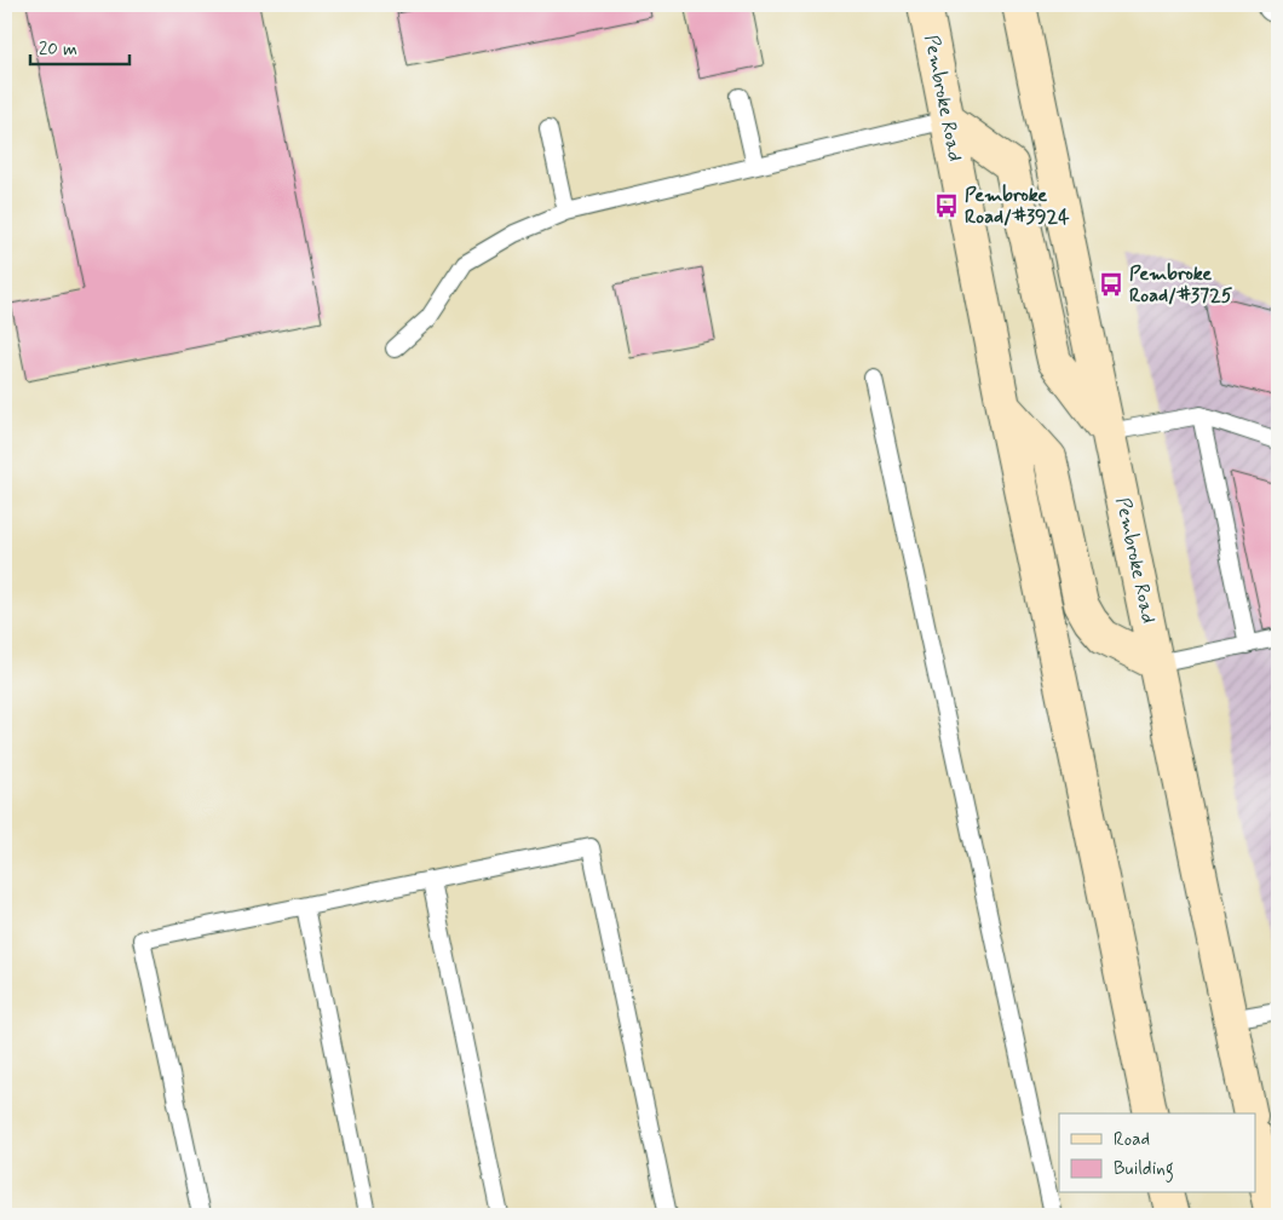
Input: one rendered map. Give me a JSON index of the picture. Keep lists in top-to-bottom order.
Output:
{
  "streets": {
    "main road": ["Pembroke Road"]
  },
  "places": {
    "bus stop": ["Pembroke Road/#3924", "Pembroke Road/#3725"]
  },
  "legend": ["Road", "Building"],
  "scale_bar": "20 m"
}
